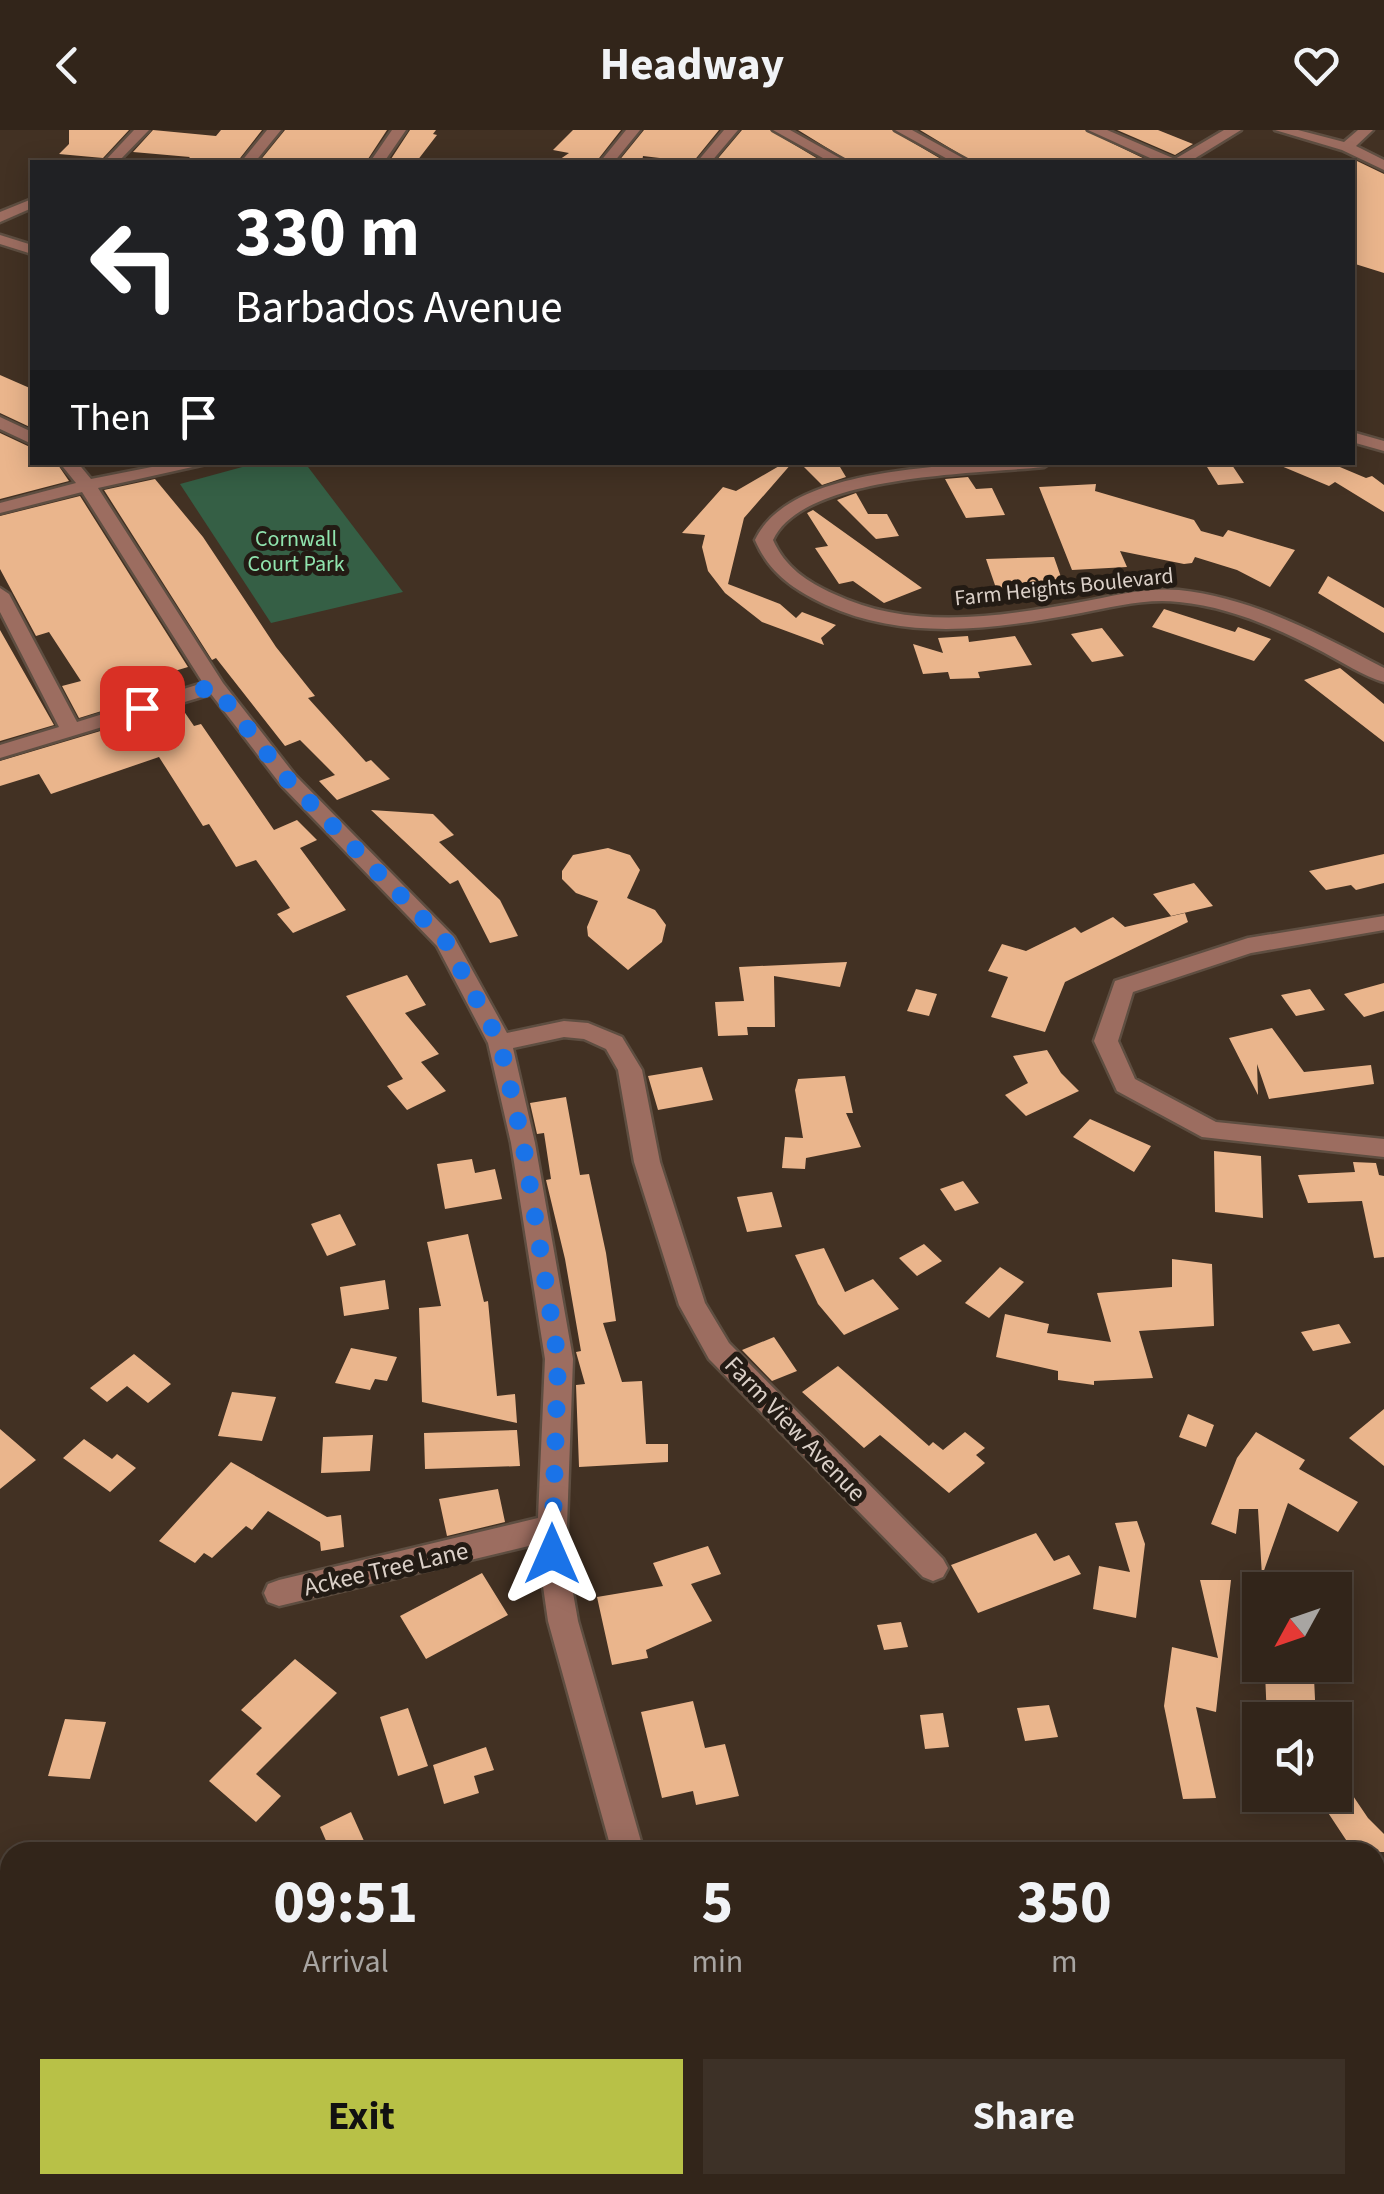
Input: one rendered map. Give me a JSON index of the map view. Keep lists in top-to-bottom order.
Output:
{
  "streets": {
    "street": ["Farm Heights Boulevard", "Farm View Avenue", "Ackee Tree Lane"]
  },
  "parks": ["Cornwall Court Park"],
  "north": "bottom left",
  "page": {
    "header": "Headway",
    "turn": ["330 m", "Barbados Avenue"],
    "then": "Then",
    "eta": [
      "09:51",
      "Arrival",
      "5",
      "min",
      "350",
      "m"
    ],
    "buttons": ["Exit", "Share"]
  }
}
